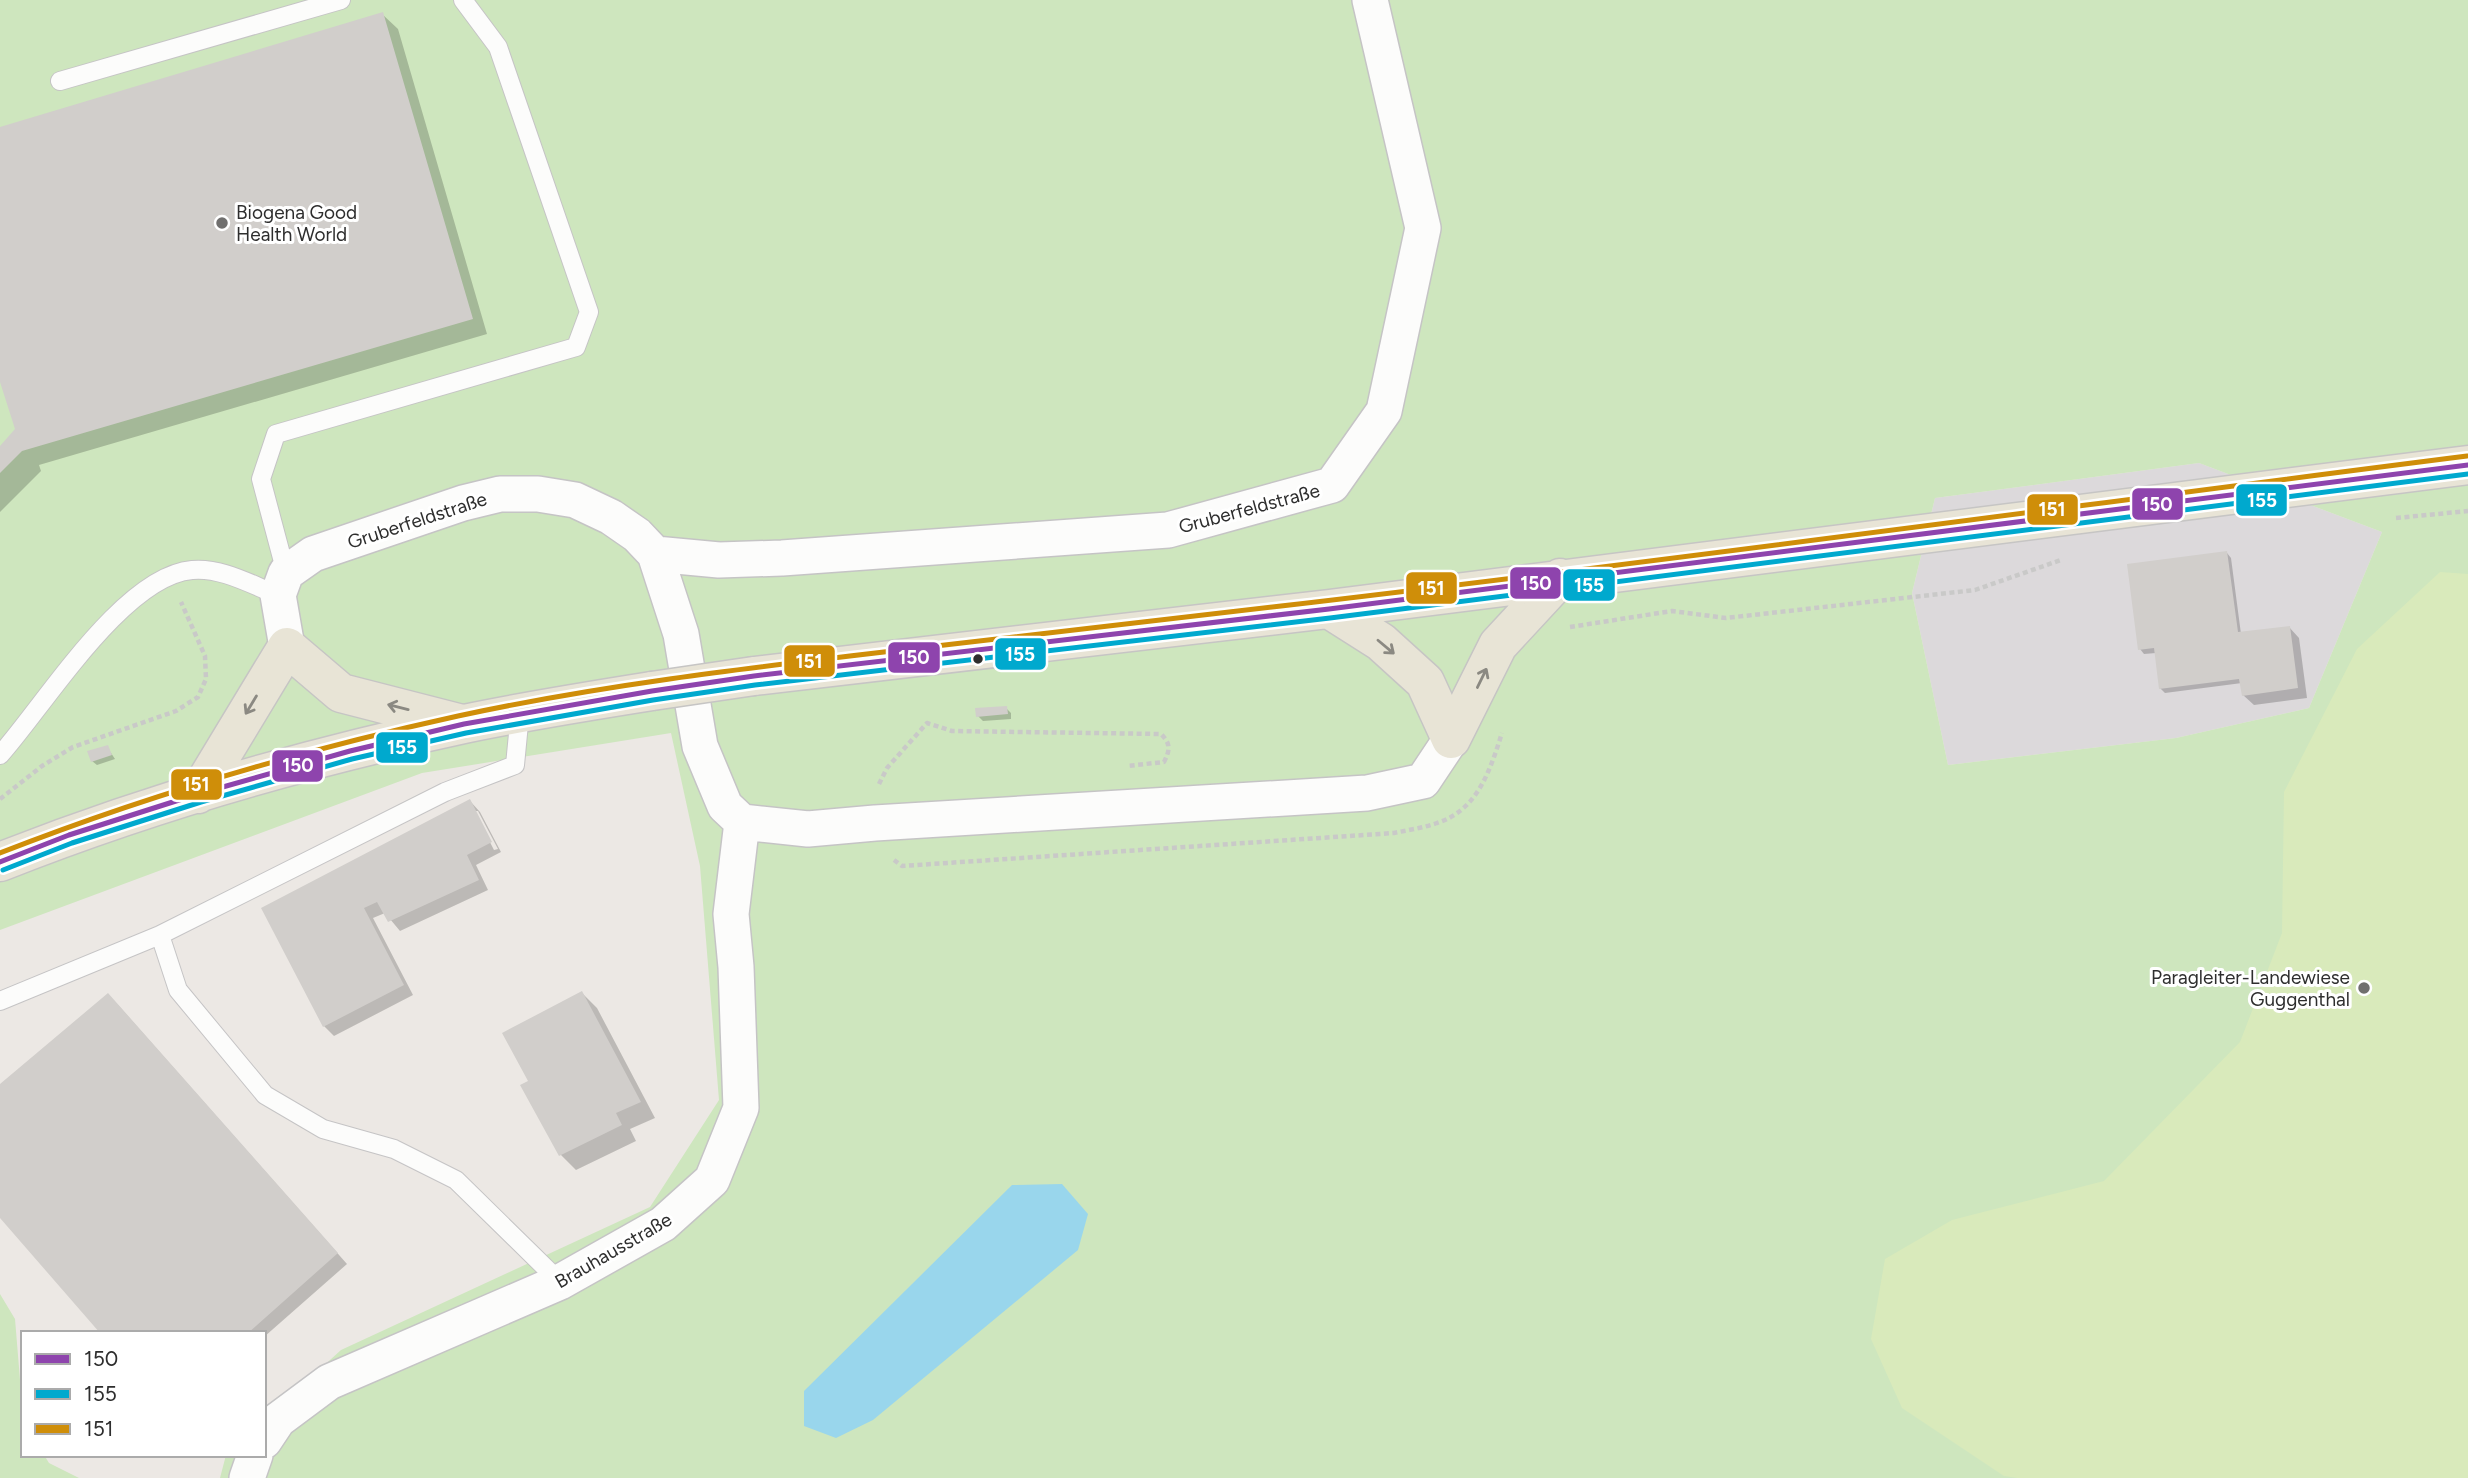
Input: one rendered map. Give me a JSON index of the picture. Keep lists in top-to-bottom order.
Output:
{
  "streets": {
    "street": ["Gruberfeldstraße", "Brauhausstraße"]
  },
  "crossings": [
    ["Gruberfeldstraße", "Brauhausstraße"]
  ],
  "places": ["Biogena Good Health World", "Paragleiter-Landewiese Guggenthal"],
  "lines": ["transit line 151", "transit line 150", "transit line 155"],
  "legend": ["150", "155", "151"]
}
